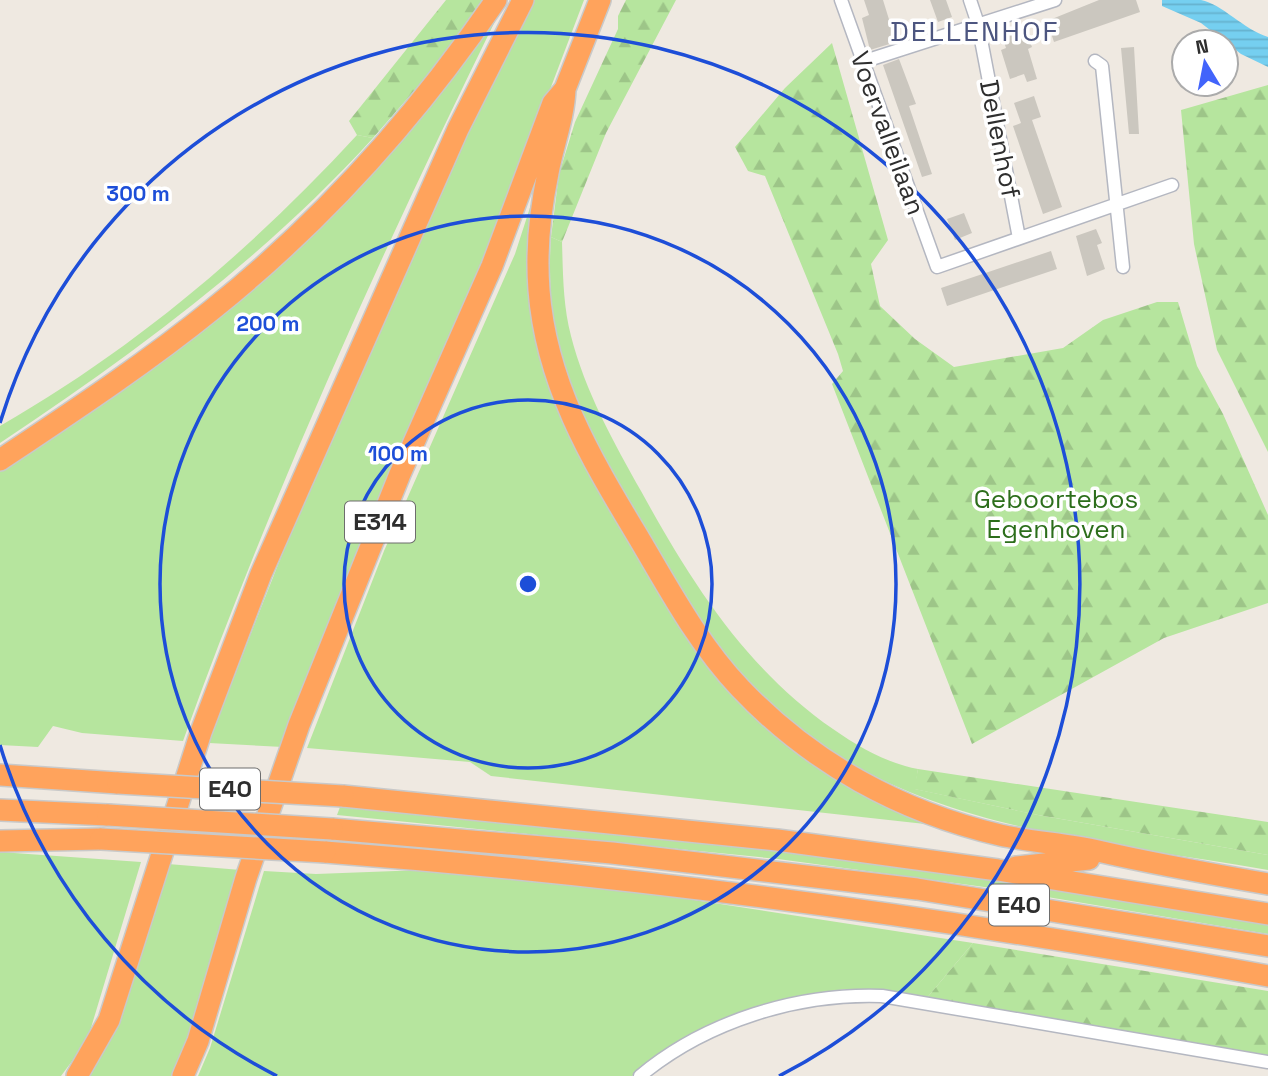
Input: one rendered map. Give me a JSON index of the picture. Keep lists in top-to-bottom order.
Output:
{
  "streets": {
    "highway": ["E314", "E40"],
    "street": ["Voervalleilaan", "Dellenhof"]
  },
  "crossings": [
    ["Voervalleilaan", "Dellenhof"]
  ],
  "districts": ["DELLENHOF"],
  "parks": ["Geboortebos Egenhoven"],
  "north": "top",
  "rings": ["300 m", "200 m", "100 m"]
}
